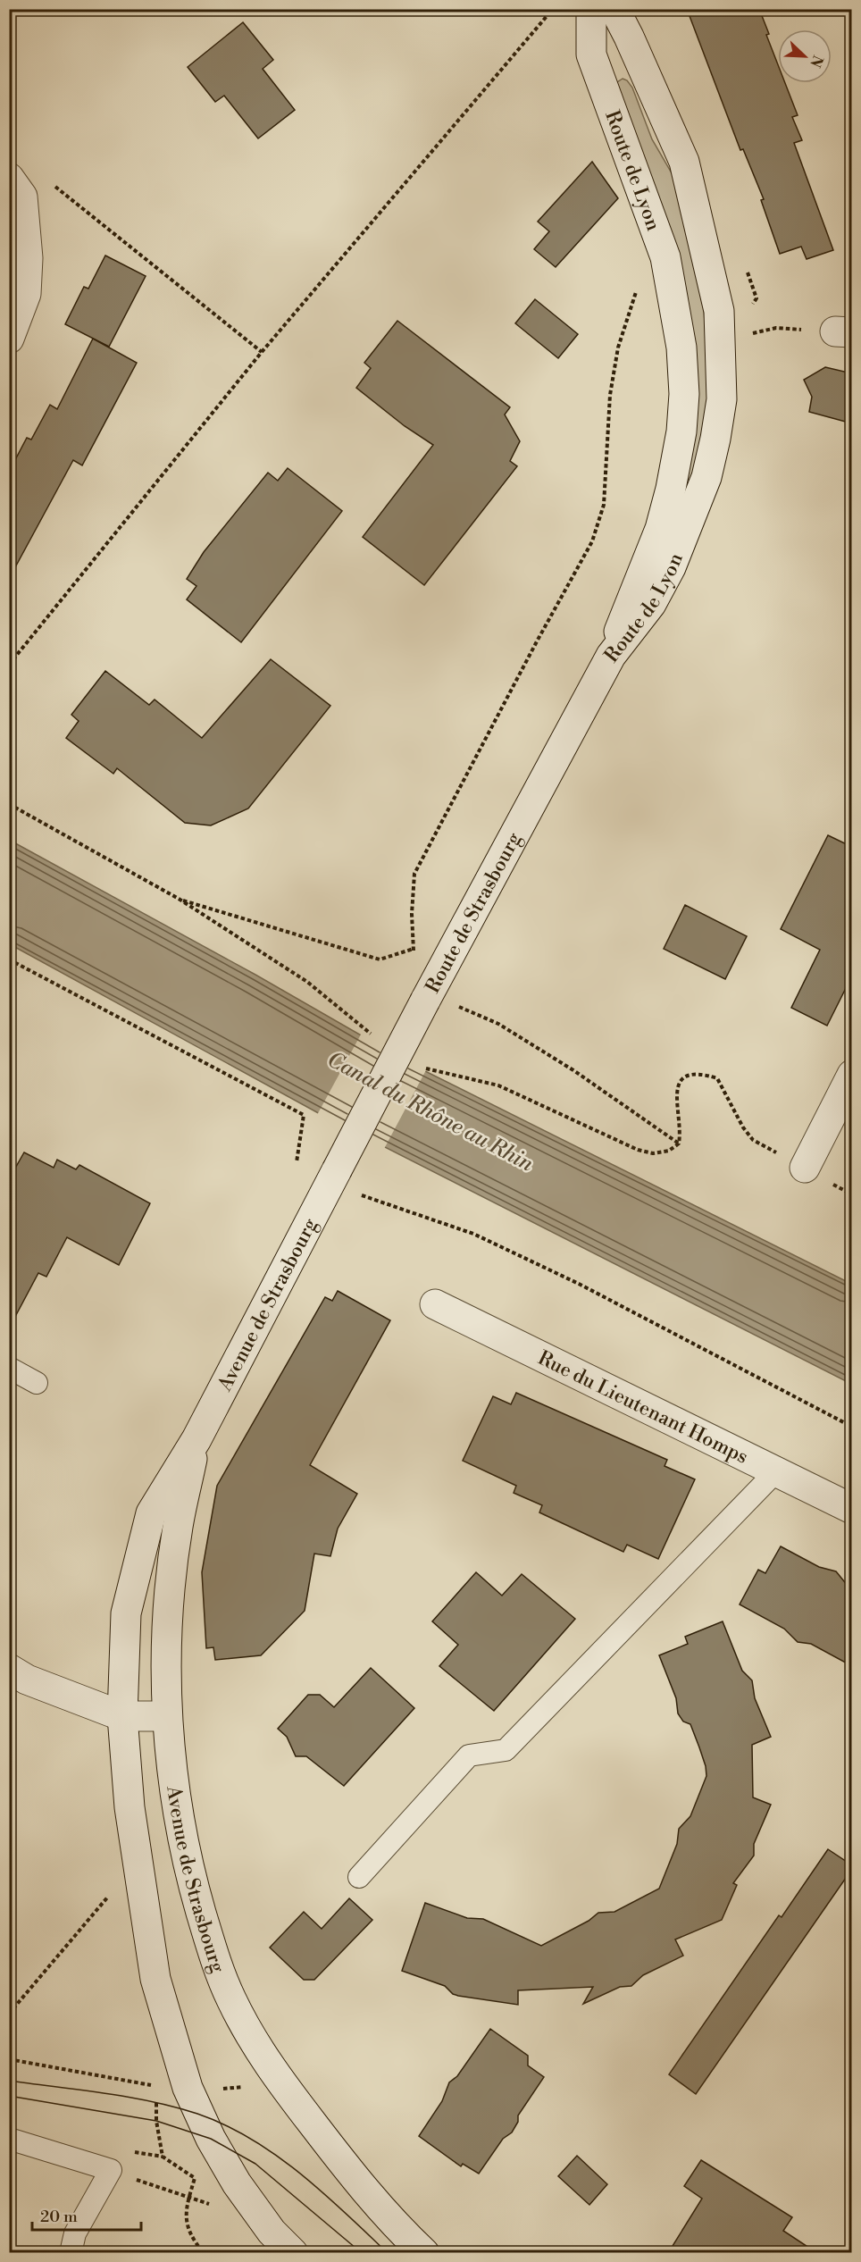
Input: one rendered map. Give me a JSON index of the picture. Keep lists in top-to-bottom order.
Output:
{
  "streets": {
    "main road": [
      "Route de Lyon",
      "Route de Strasbourg",
      "Avenue de Strasbourg",
      "Rue du Lieutenant Homps"
    ]
  },
  "crossings": [
    ["Route de Lyon", "Route de Strasbourg"],
    ["Route de Strasbourg", "Avenue de Strasbourg"]
  ],
  "water": ["Canal du Rhône au Rhin"],
  "scale_bar": "20 m",
  "north": "bottom right"
}
